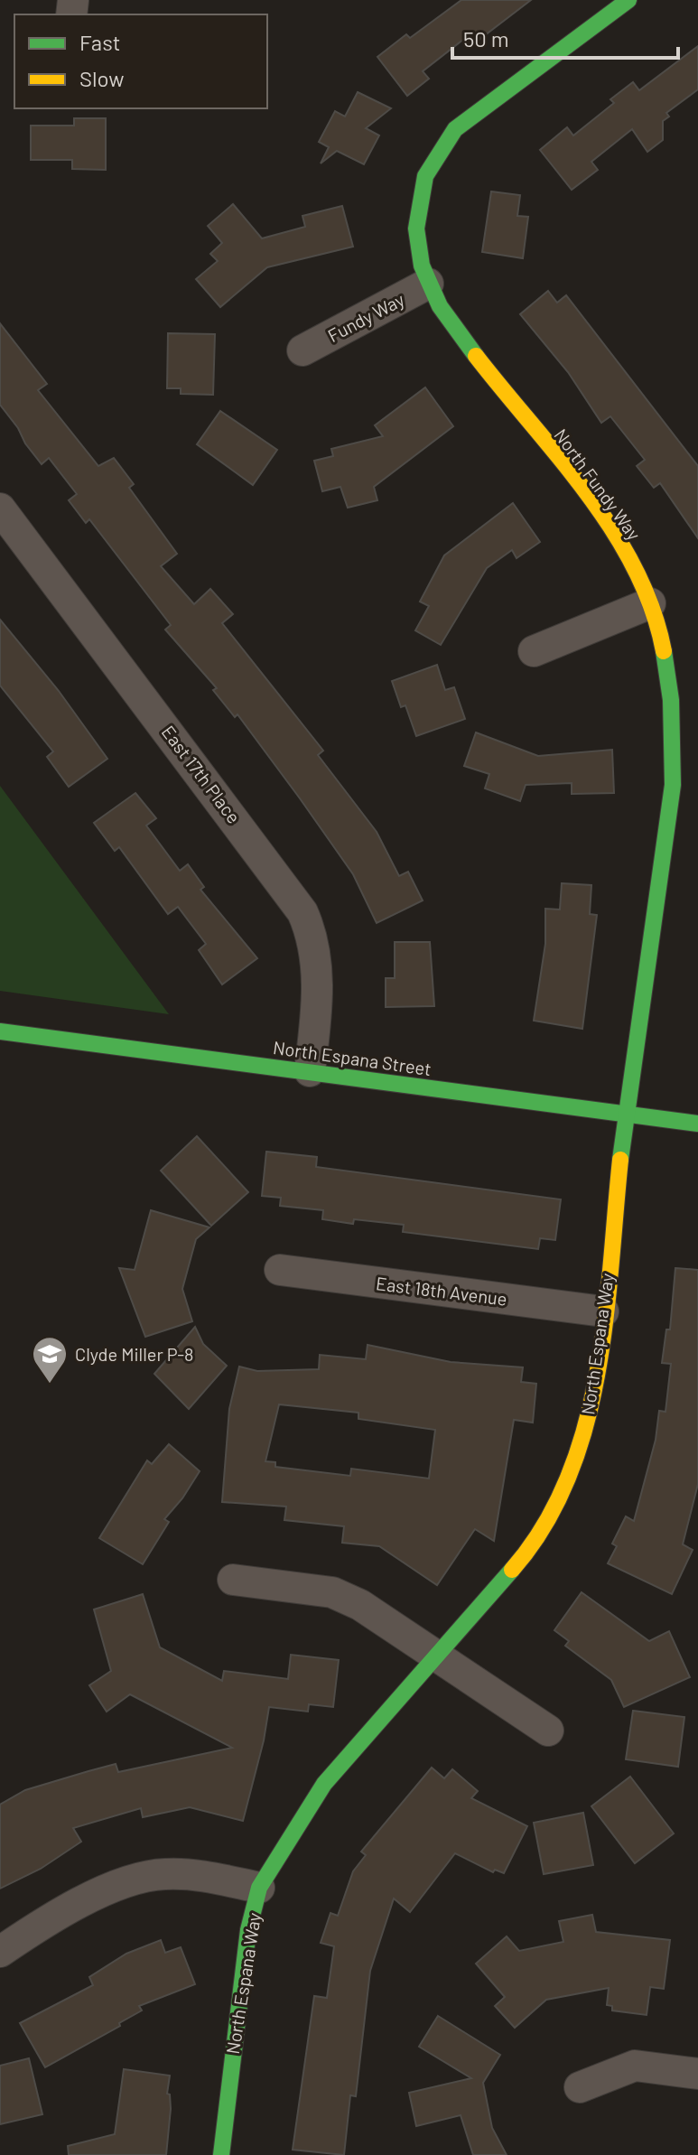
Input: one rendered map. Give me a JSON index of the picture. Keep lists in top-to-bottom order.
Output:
{
  "streets": {
    "street": [
      "Fundy Way",
      "North Fundy Way",
      "East 17th Place",
      "North Espana Street",
      "East 18th Avenue",
      "North Espana Way"
    ]
  },
  "crossings": [
    ["Fundy Way", "North Fundy Way"],
    ["North Fundy Way", "North Espana Street"],
    ["North Fundy Way", "North Espana Way"],
    ["East 17th Place", "North Espana Street"],
    ["North Espana Street", "North Espana Way"],
    ["East 18th Avenue", "North Espana Way"]
  ],
  "places": {
    "school or university": ["Clyde Miller P-8"]
  },
  "legend": ["Fast", "Slow"],
  "scale_bar": "50 m"
}
